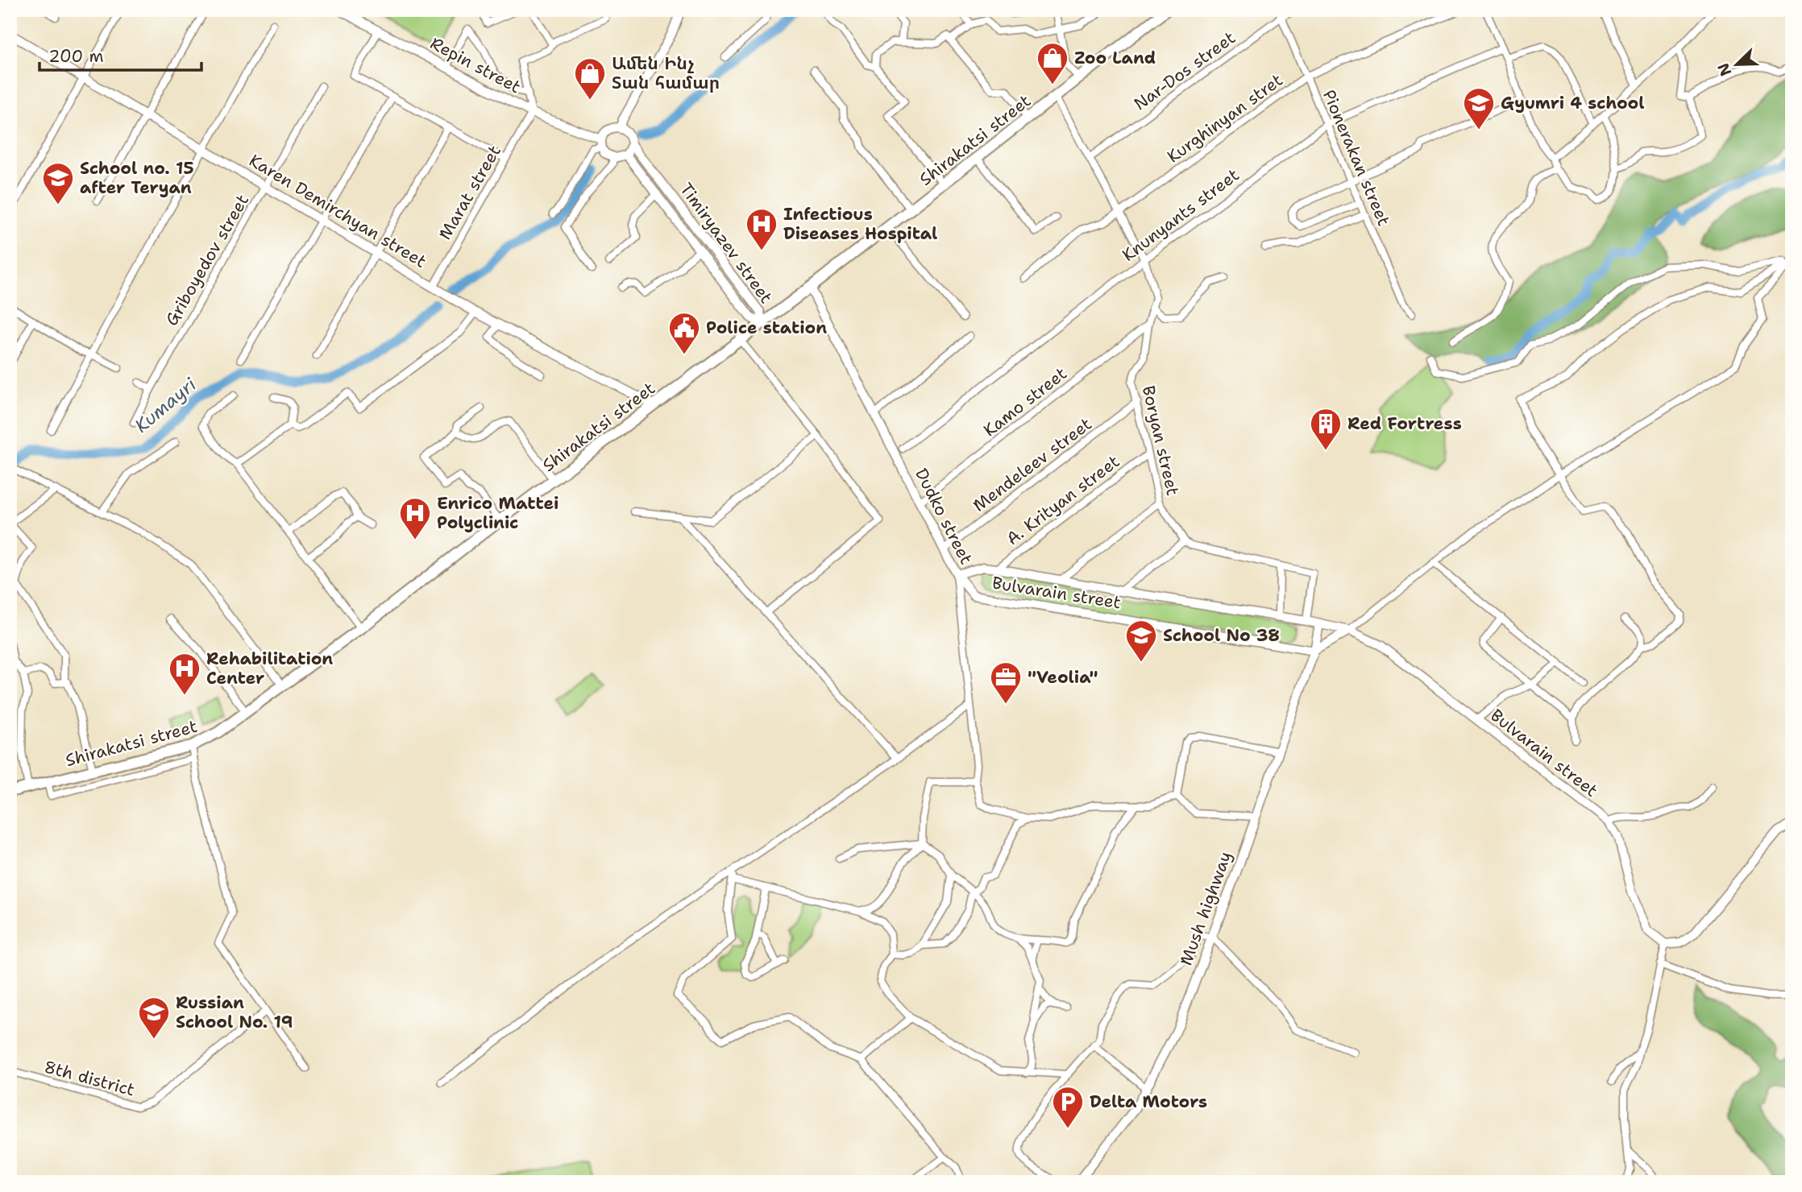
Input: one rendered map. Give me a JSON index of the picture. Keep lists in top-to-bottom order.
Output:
{
  "streets": {
    "main road": ["Shirakatsi street"],
    "street": [
      "Repin street",
      "Nar-Dos street",
      "Kurghinyan stret",
      "Pionerakan street",
      "Marat street",
      "Karen Demirchyan street",
      "Knunyants street",
      "Timiryazev street",
      "Griboyedov street",
      "Kamo street",
      "Boryan street",
      "Mendeleev street",
      "A. Krityan street",
      "Dudko street",
      "Bulvarain street",
      "Mush highway",
      "8th district"
    ]
  },
  "crossings": [
    ["Repin street", "Marat street"],
    ["Repin street", "Timiryazev street"],
    ["Nar-Dos street", "Pionerakan street"],
    ["Nar-Dos street", "Boryan street"],
    ["Kurghinyan stret", "Pionerakan street"],
    ["Kurghinyan stret", "Boryan street"],
    ["Shirakatsi street", "Karen Demirchyan street"],
    ["Shirakatsi street", "Timiryazev street"],
    ["Shirakatsi street", "Boryan street"],
    ["Shirakatsi street", "Dudko street"],
    ["Pionerakan street", "Knunyants street"],
    ["Marat street", "Karen Demirchyan street"],
    ["Karen Demirchyan street", "Griboyedov street"],
    ["Knunyants street", "Boryan street"],
    ["Kamo street", "Boryan street"],
    ["Kamo street", "Dudko street"],
    ["Boryan street", "Mendeleev street"],
    ["Boryan street", "A. Krityan street"],
    ["Mendeleev street", "Dudko street"],
    ["A. Krityan street", "Bulvarain street"],
    ["Dudko street", "Bulvarain street"],
    ["Bulvarain street", "Mush highway"]
  ],
  "water": ["Kumayri"],
  "places": {
    "shop": ["Zoo Land", "Ամեն Ինչ Տան համար"],
    "school or university": [
      "Gyumri 4 school",
      "School no. 15 after Teryan",
      "School No 38",
      "Russian School No. 19"
    ],
    "hospital": ["Infectious Diseases Hospital", "Enrico Mattei Polyclinic", "Rehabilitation Center"],
    "public building": ["Police station"],
    "building": ["Red Fortress"],
    "office": ["\"Veolia\""],
    "parking": ["Delta Motors"]
  },
  "scale_bar": "200 m",
  "north": "bottom left"
}
